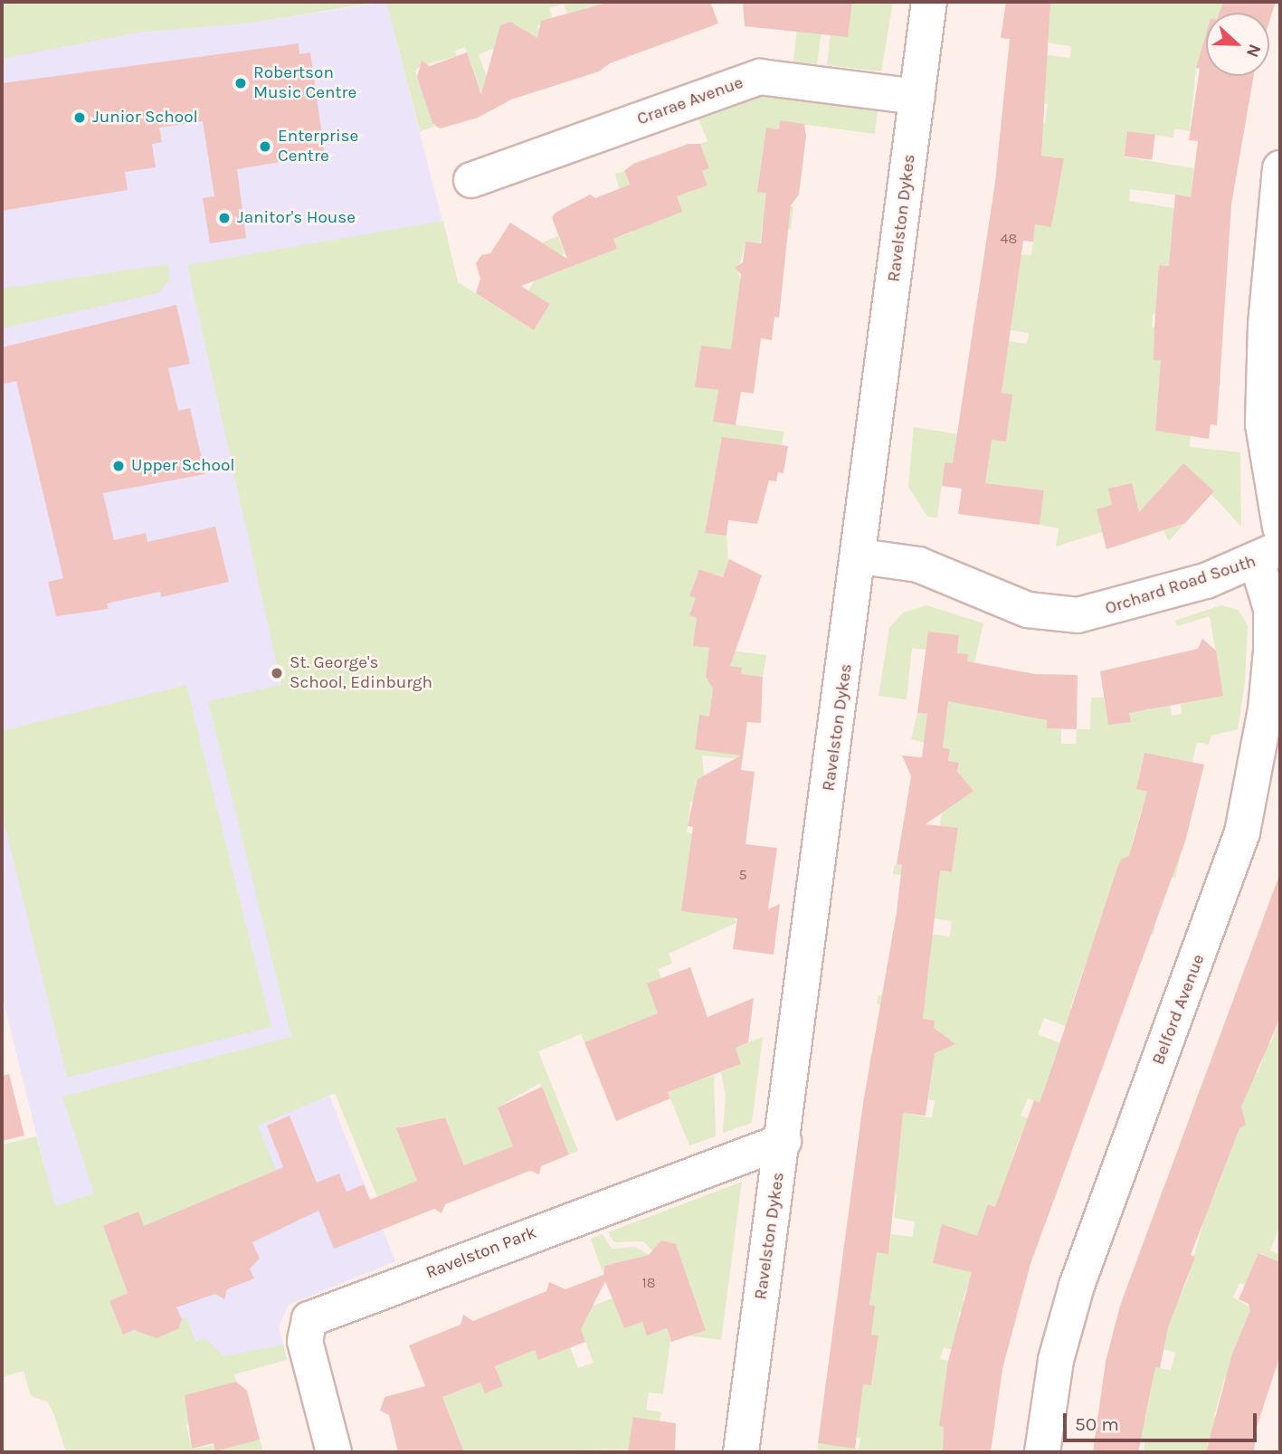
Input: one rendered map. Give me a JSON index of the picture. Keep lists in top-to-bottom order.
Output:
{
  "streets": {
    "street": [
      "Crarae Avenue",
      "Ravelston Dykes",
      "Orchard Road South",
      "Belford Avenue",
      "Ravelston Park"
    ]
  },
  "crossings": [
    ["Crarae Avenue", "Ravelston Dykes"],
    ["Ravelston Dykes", "Orchard Road South"],
    ["Ravelston Dykes", "Ravelston Park"],
    ["Orchard Road South", "Belford Avenue"]
  ],
  "places": [
    "Robertson Music Centre",
    "Junior School",
    "Enterprise Centre",
    "Janitor's House",
    "Upper School",
    "St. George's School, Edinburgh"
  ],
  "house_numbers": ["48", "5", "18"],
  "scale_bar": "50 m",
  "north": "right"
}
